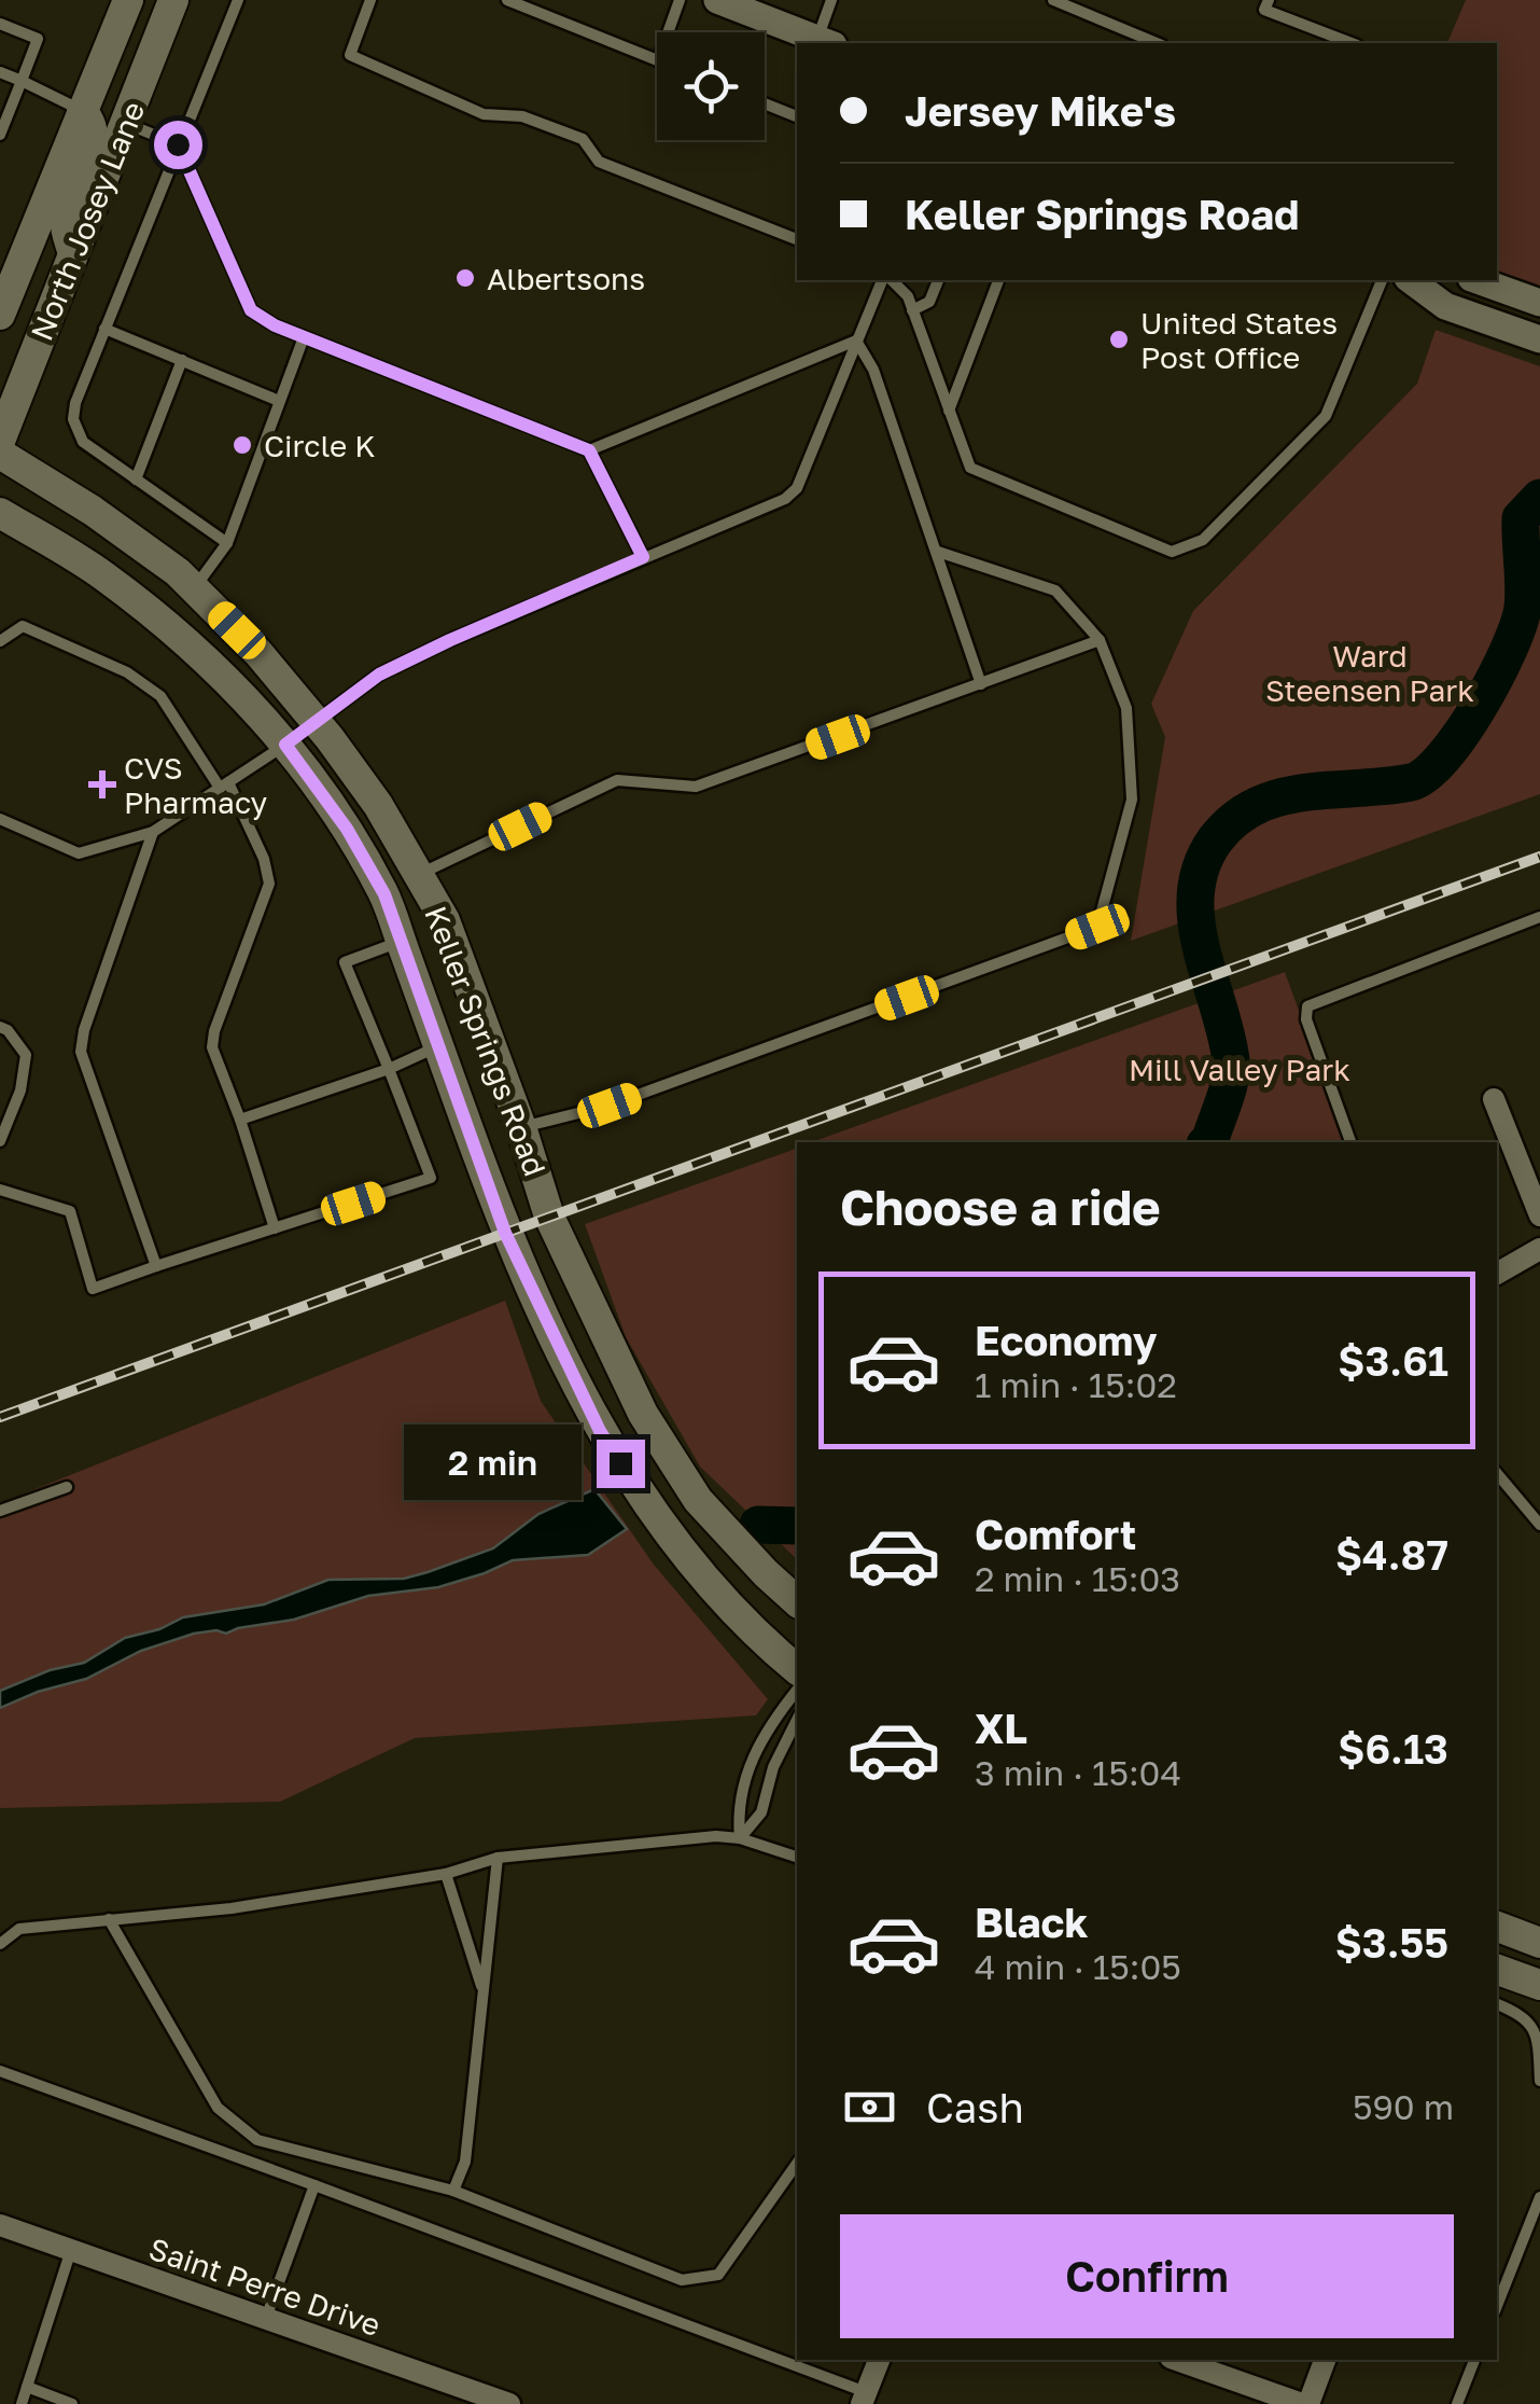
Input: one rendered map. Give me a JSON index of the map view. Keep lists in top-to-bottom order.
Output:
{
  "streets": {
    "main road": ["North Josey Lane", "Keller Springs Road"],
    "street": ["Saint Perre Drive"]
  },
  "parks": ["Ward Steensen Park", "Mill Valley Park"],
  "places": {
    "other": ["Albertsons", "United States Post Office", "Circle K"],
    "health": ["CVS Pharmacy"]
  },
  "page": {
    "banner": ["Jersey Mike's", "Keller Springs Road"],
    "heading": "Choose a ride",
    "list": [
      {
        "name": "Economy",
        "note": "1 min · 15:02",
        "value": "$3.61"
      },
      {
        "name": "Comfort",
        "note": "2 min · 15:03",
        "value": "$4.87"
      },
      {
        "name": "XL",
        "note": "3 min · 15:04",
        "value": "$6.13"
      },
      {
        "name": "Black",
        "note": "4 min · 15:05",
        "value": "$3.55"
      }
    ],
    "bubble": "2 min",
    "pay": ["Cash", "590 m"],
    "buttons": "Confirm"
  }
}
